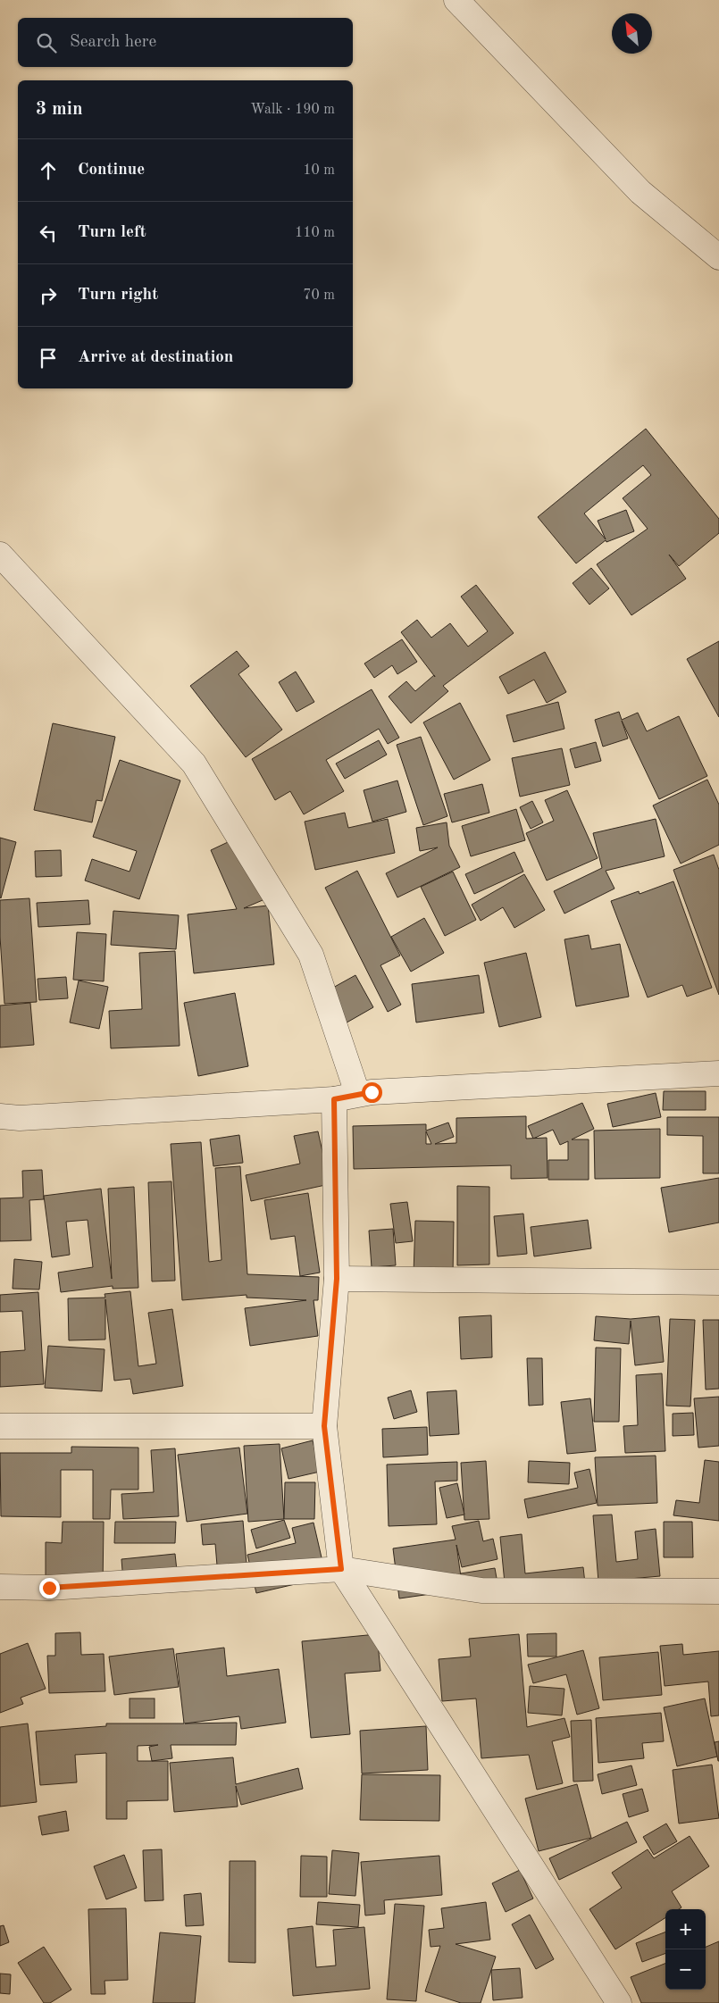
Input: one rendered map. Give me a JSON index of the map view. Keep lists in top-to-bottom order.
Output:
{
  "north": "top left",
  "page": {
    "search": "Search here",
    "heading": ["3 min", "Walk · 190 m"],
    "list": [
      ["Continue", "10 m"],
      ["Turn left", "110 m"],
      ["Turn right", "70 m"],
      "Arrive at destination"
    ],
    "map_buttons": ["+", "−"]
  }
}
